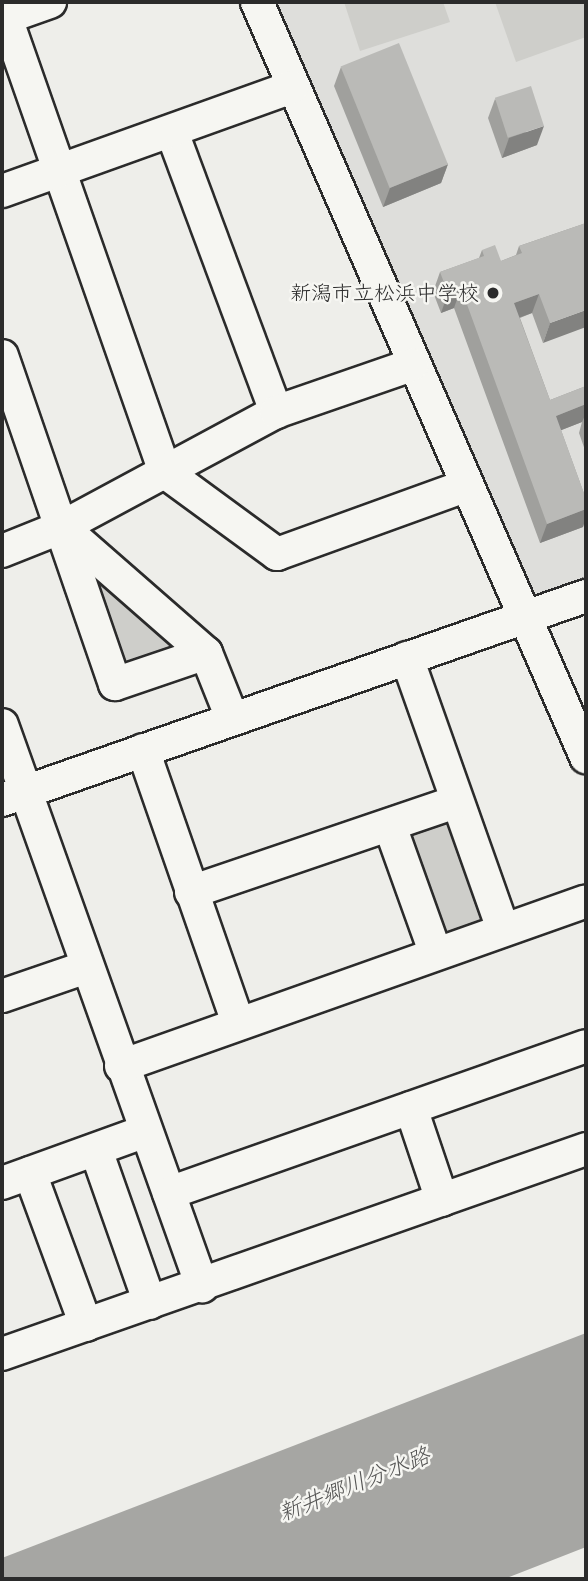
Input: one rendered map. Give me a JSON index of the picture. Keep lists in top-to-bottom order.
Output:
{
  "water": ["新井郷川分水路"],
  "places": ["新潟市立松浜中学校"]
}
